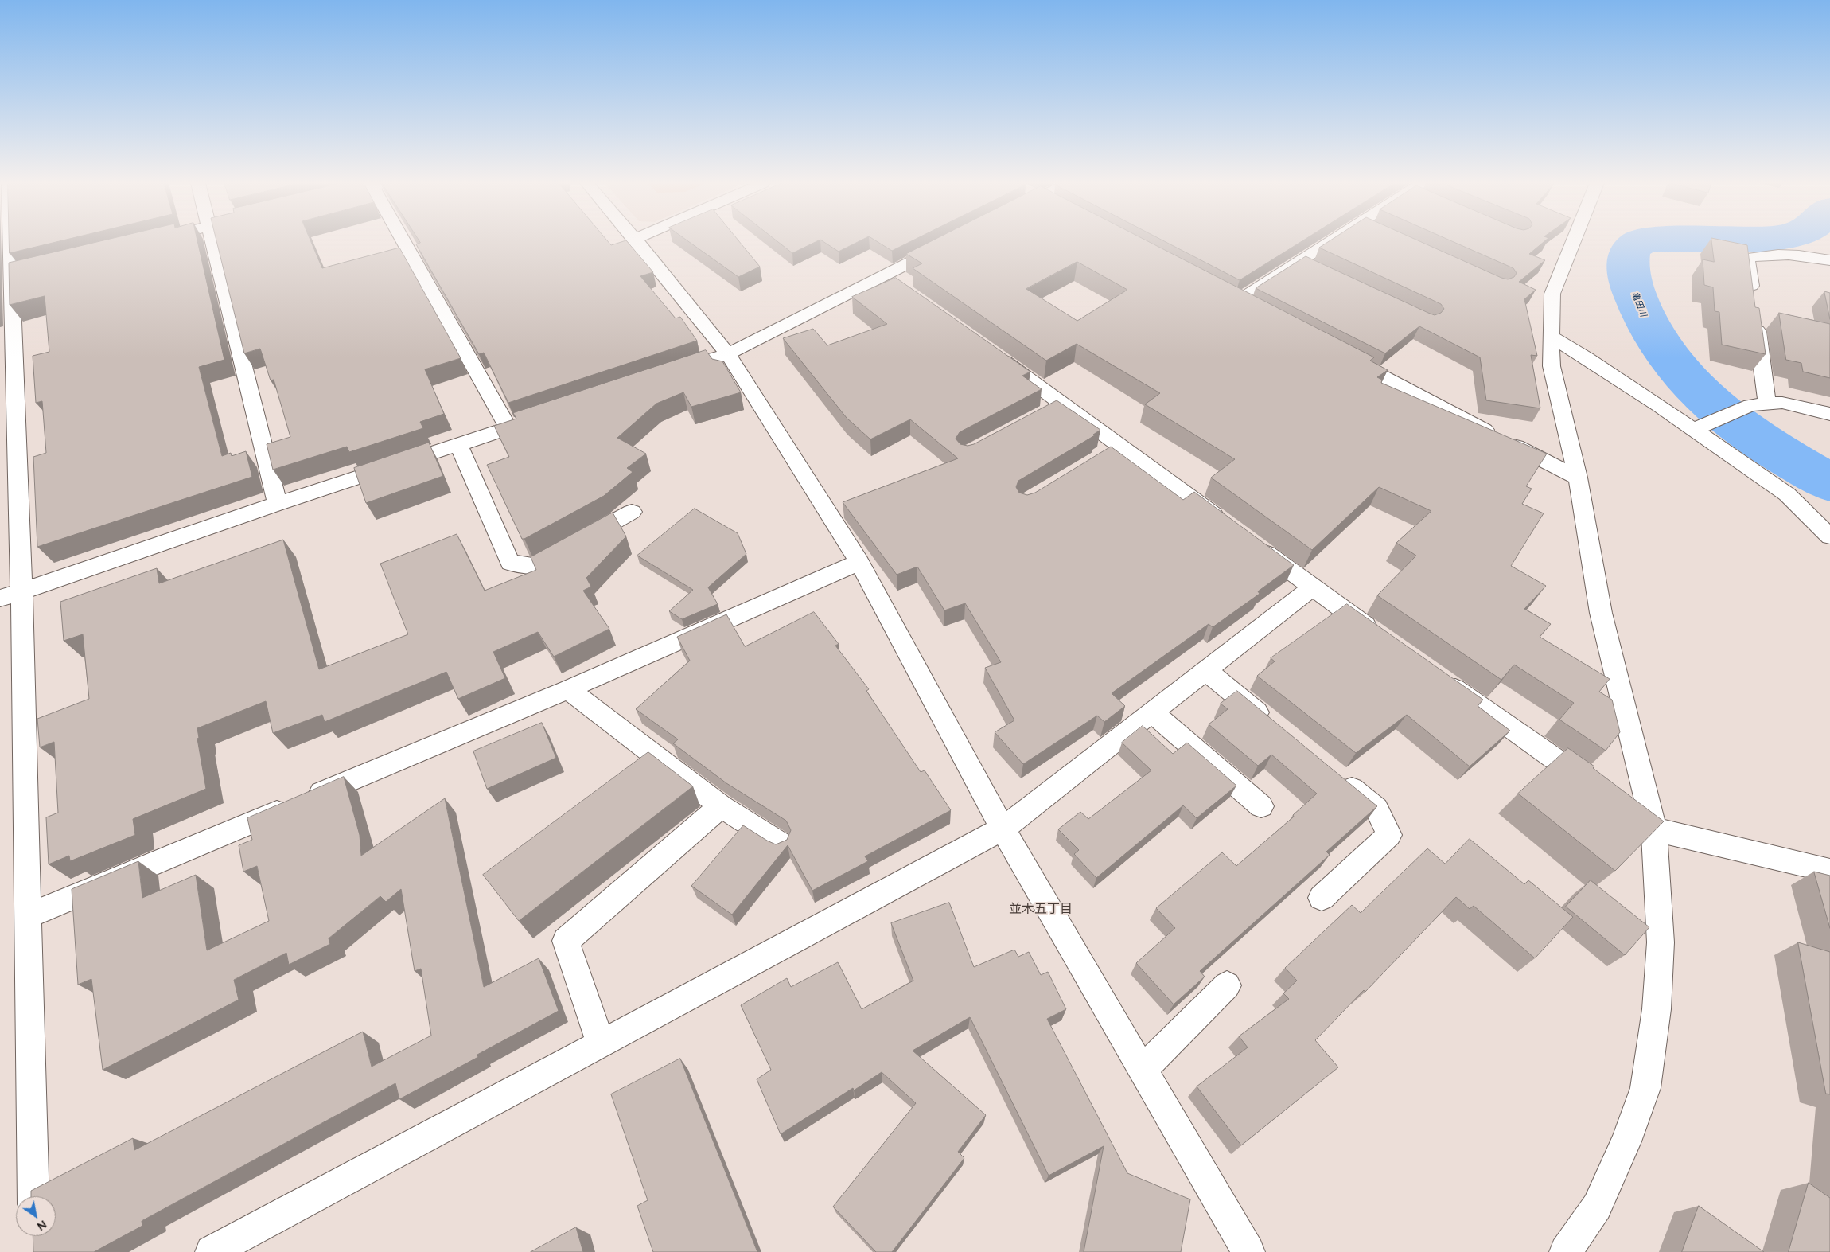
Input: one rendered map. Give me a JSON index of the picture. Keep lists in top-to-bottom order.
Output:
{
  "districts": ["並木五丁目"],
  "water": ["亀田川"],
  "north": "bottom right"
}
